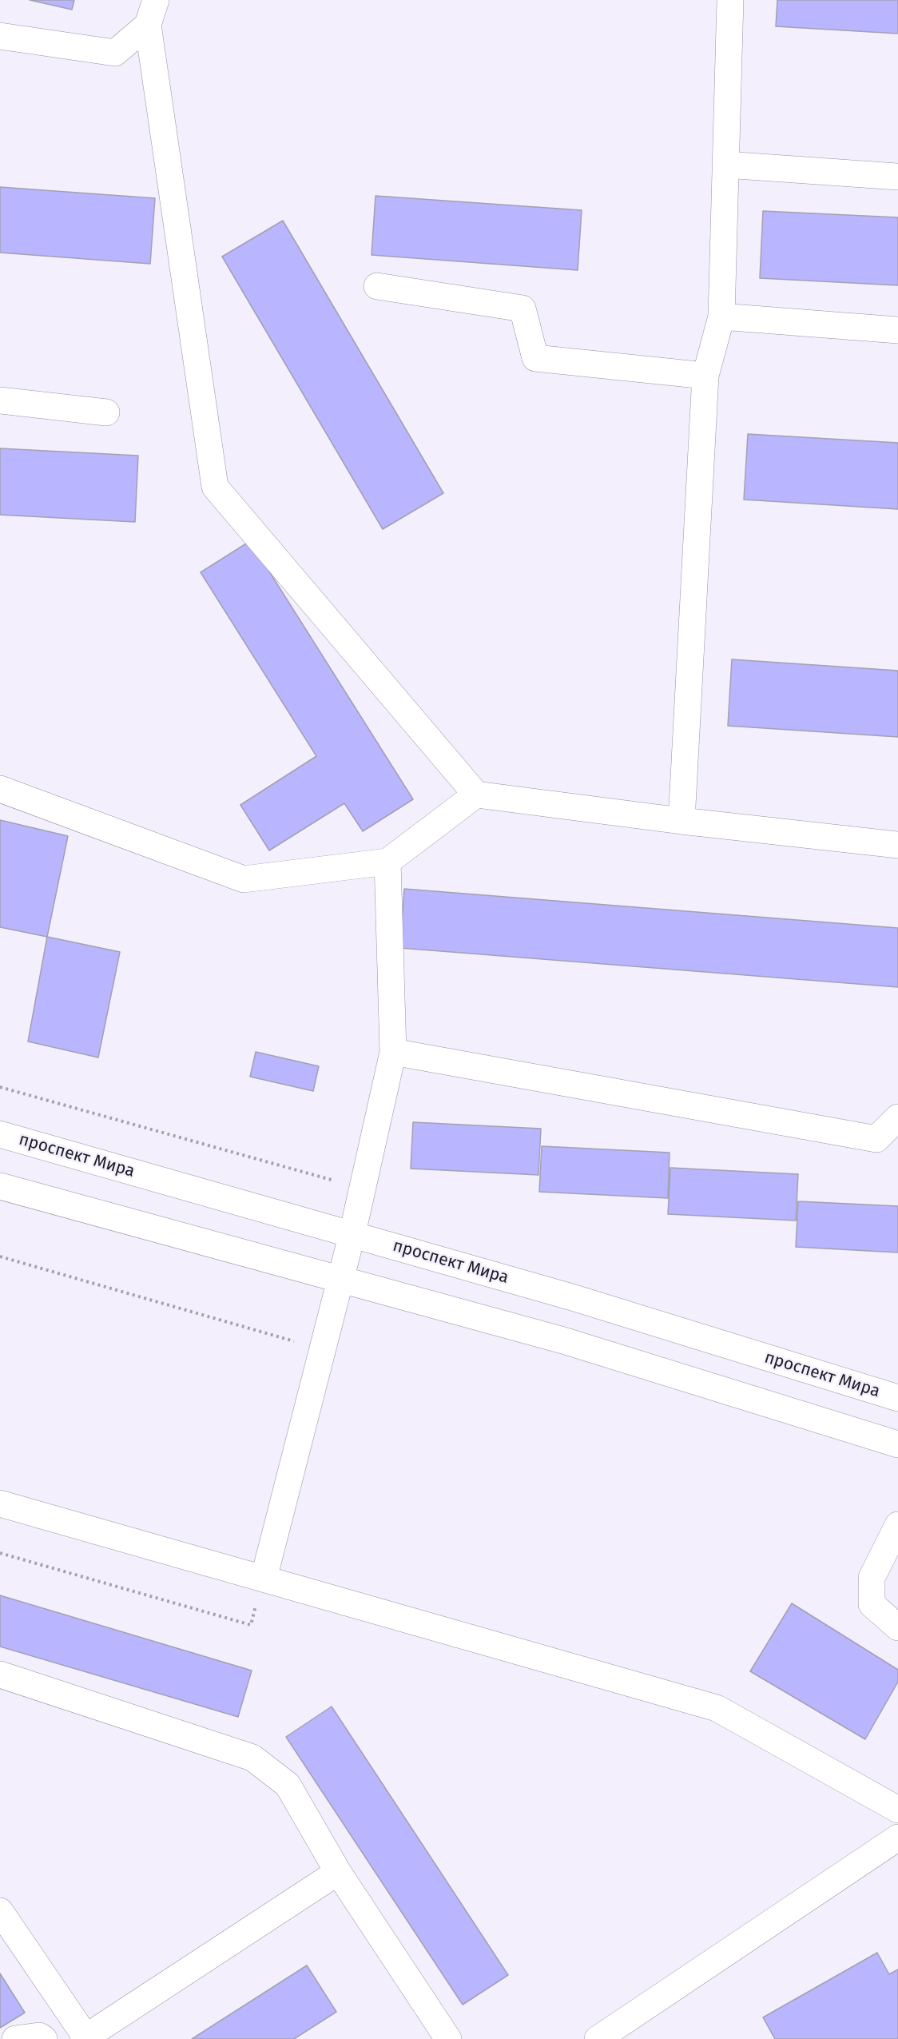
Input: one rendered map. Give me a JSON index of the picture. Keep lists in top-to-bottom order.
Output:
{
  "streets": {
    "street": ["проспект Мира"]
  }
}
